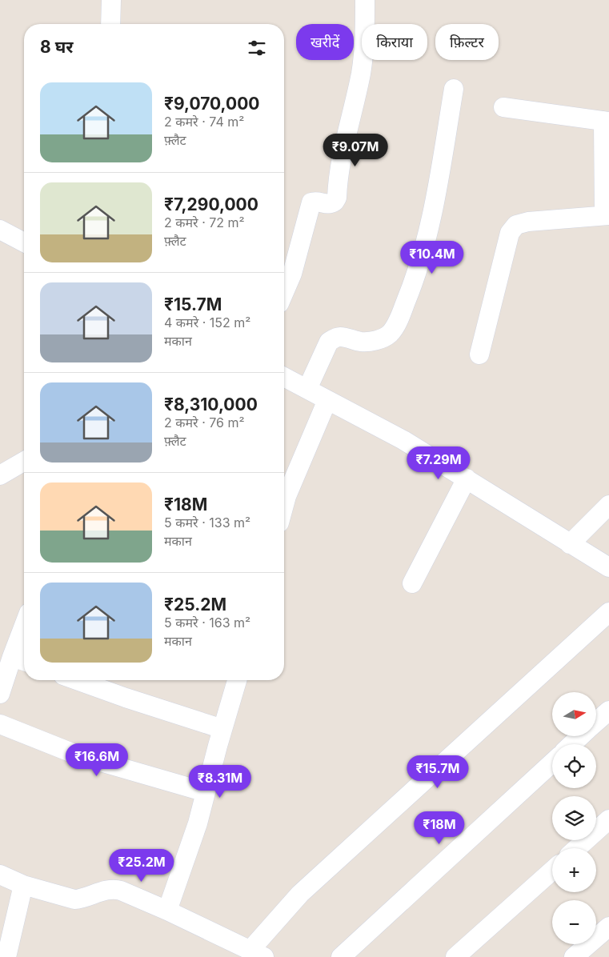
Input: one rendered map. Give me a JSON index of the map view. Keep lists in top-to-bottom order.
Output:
{
  "north": "right",
  "page": {
    "chip": ["खरीदें", "किराया", "फ़िल्टर"],
    "heading": "8 घर",
    "list": [
      {
        "name": "₹9,070,000",
        "note": "2 कमरे · 74 m² · फ़्लैट"
      },
      {
        "name": "₹7,290,000",
        "note": "2 कमरे · 72 m² · फ़्लैट"
      },
      {
        "name": "₹15.7M",
        "note": "4 कमरे · 152 m² · मकान"
      },
      {
        "name": "₹8,310,000",
        "note": "2 कमरे · 76 m² · फ़्लैट"
      },
      {
        "name": "₹18M",
        "note": "5 कमरे · 133 m² · मकान"
      },
      {
        "name": "₹25.2M",
        "note": "5 कमरे · 163 m² · मकान"
      }
    ],
    "price": [
      "₹9.07M",
      "₹10.4M",
      "₹7.29M",
      "₹16.6M",
      "₹15.7M",
      "₹8.31M",
      "₹18M",
      "₹25.2M"
    ],
    "map_buttons": ["+", "−"]
  }
}
